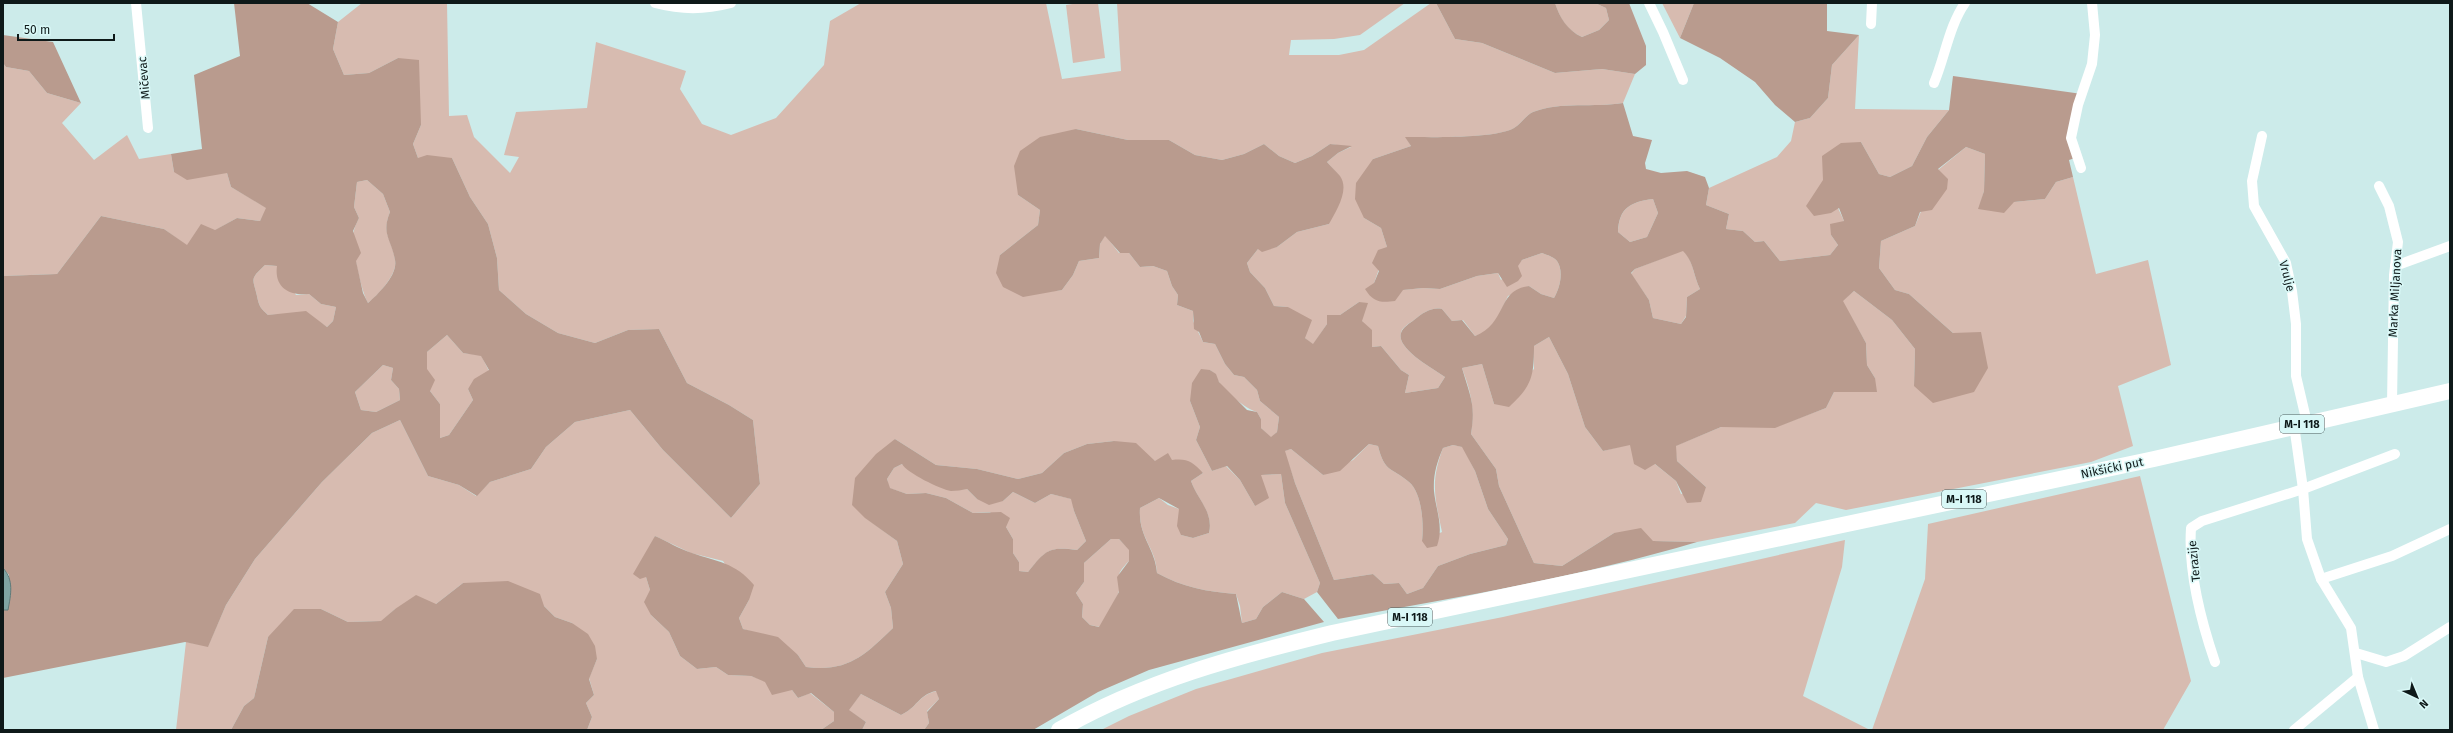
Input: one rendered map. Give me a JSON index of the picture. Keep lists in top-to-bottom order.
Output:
{
  "streets": {
    "main road": ["M-I 118", "Nikšićki put"],
    "street": [
      "Mičevac",
      "Vrulje",
      "Marka Miljanova",
      "Terazije"
    ]
  },
  "crossings": [
    ["Vrulje", "Nikšićki put"],
    ["Marka Miljanova", "Nikšićki put"]
  ],
  "scale_bar": "50 m",
  "north": "bottom right"
}
